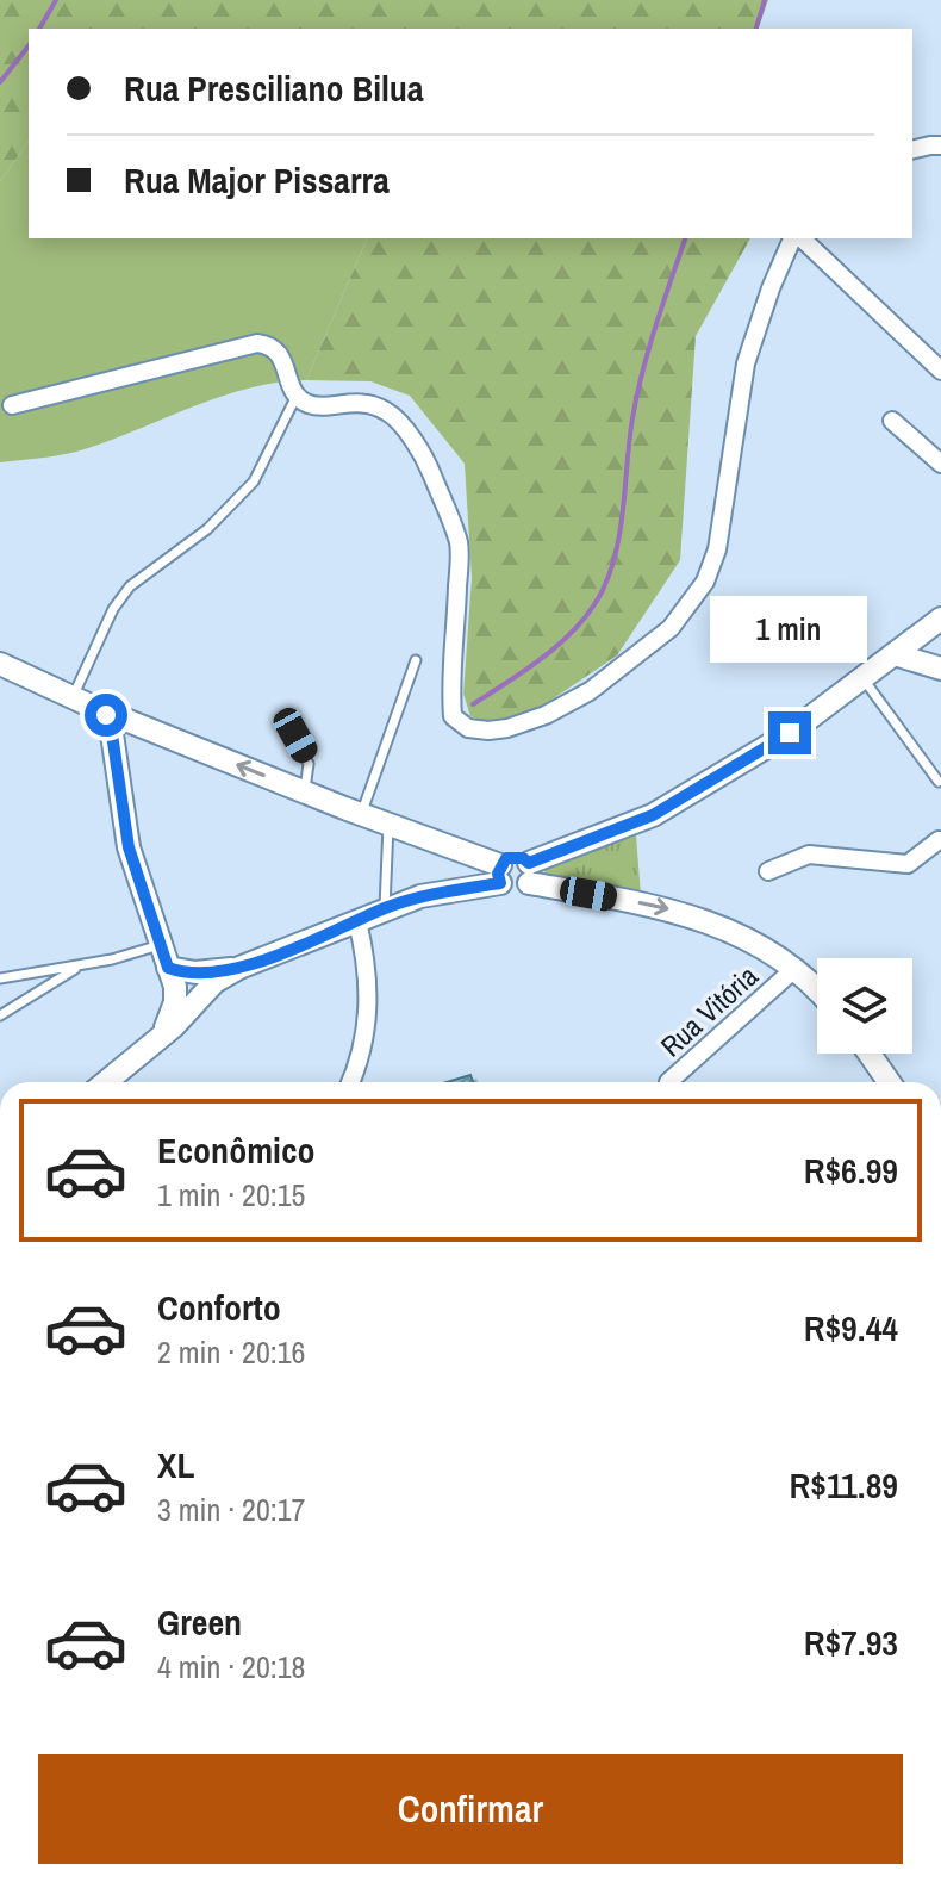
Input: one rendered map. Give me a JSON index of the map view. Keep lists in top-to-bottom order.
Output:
{
  "streets": {
    "street": ["Rua Vitória"]
  },
  "page": {
    "banner": ["Rua Presciliano Bilua", "Rua Major Pissarra"],
    "bubble": "1 min",
    "list": [
      {
        "name": "Econômico",
        "note": "1 min · 20:15",
        "value": "R$6.99"
      },
      {
        "name": "Conforto",
        "note": "2 min · 20:16",
        "value": "R$9.44"
      },
      {
        "name": "XL",
        "note": "3 min · 20:17",
        "value": "R$11.89"
      },
      {
        "name": "Green",
        "note": "4 min · 20:18",
        "value": "R$7.93"
      }
    ],
    "buttons": "Confirmar"
  }
}
